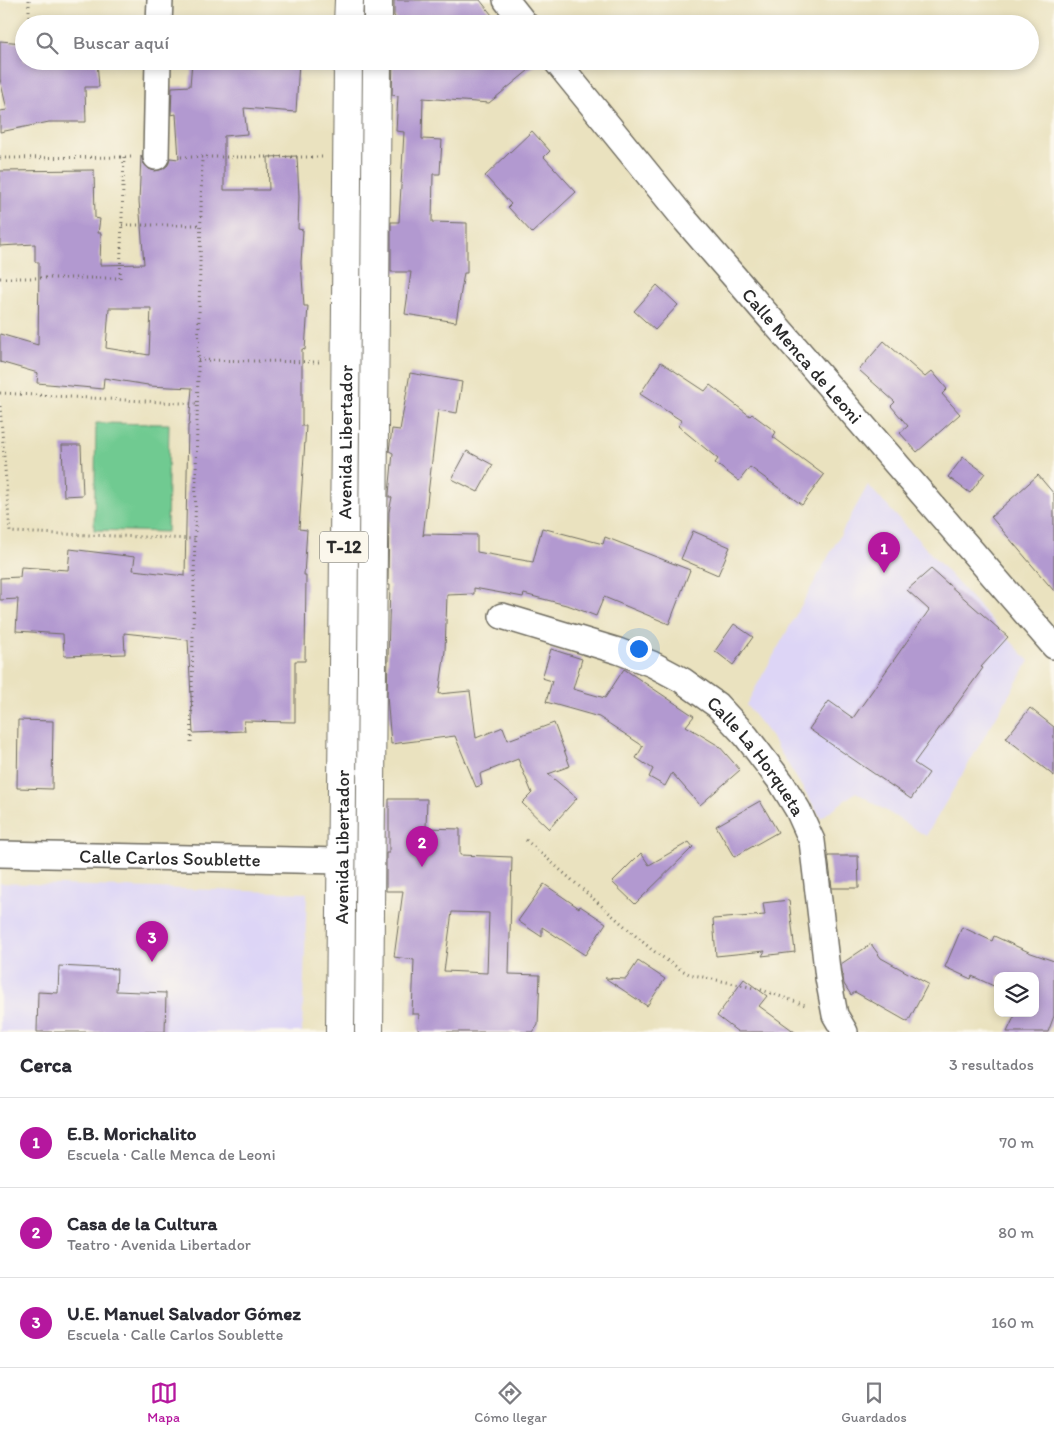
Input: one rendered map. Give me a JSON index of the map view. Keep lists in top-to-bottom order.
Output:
{
  "streets": {
    "highway": ["Avenida Libertador", "T-12"],
    "street": ["Calle Menca de Leoni", "Calle La Horqueta", "Calle Carlos Soublette"]
  },
  "crossings": [
    ["Avenida Libertador", "Calle Carlos Soublette"]
  ],
  "page": {
    "search": "Buscar aquí",
    "pins": ["1", "2", "3"],
    "heading": ["Cerca", "3 resultados"],
    "list": [
      {
        "mark": "1",
        "name": "E.B. Morichalito",
        "note": "Escuela · Calle Menca de Leoni",
        "value": "70 m"
      },
      {
        "mark": "2",
        "name": "Casa de la Cultura",
        "note": "Teatro · Avenida Libertador",
        "value": "80 m"
      },
      {
        "mark": "3",
        "name": "U.E. Manuel Salvador Gómez",
        "note": "Escuela · Calle Carlos Soublette",
        "value": "160 m"
      }
    ],
    "nav": ["Mapa", "Cómo llegar", "Guardados"]
  }
}
